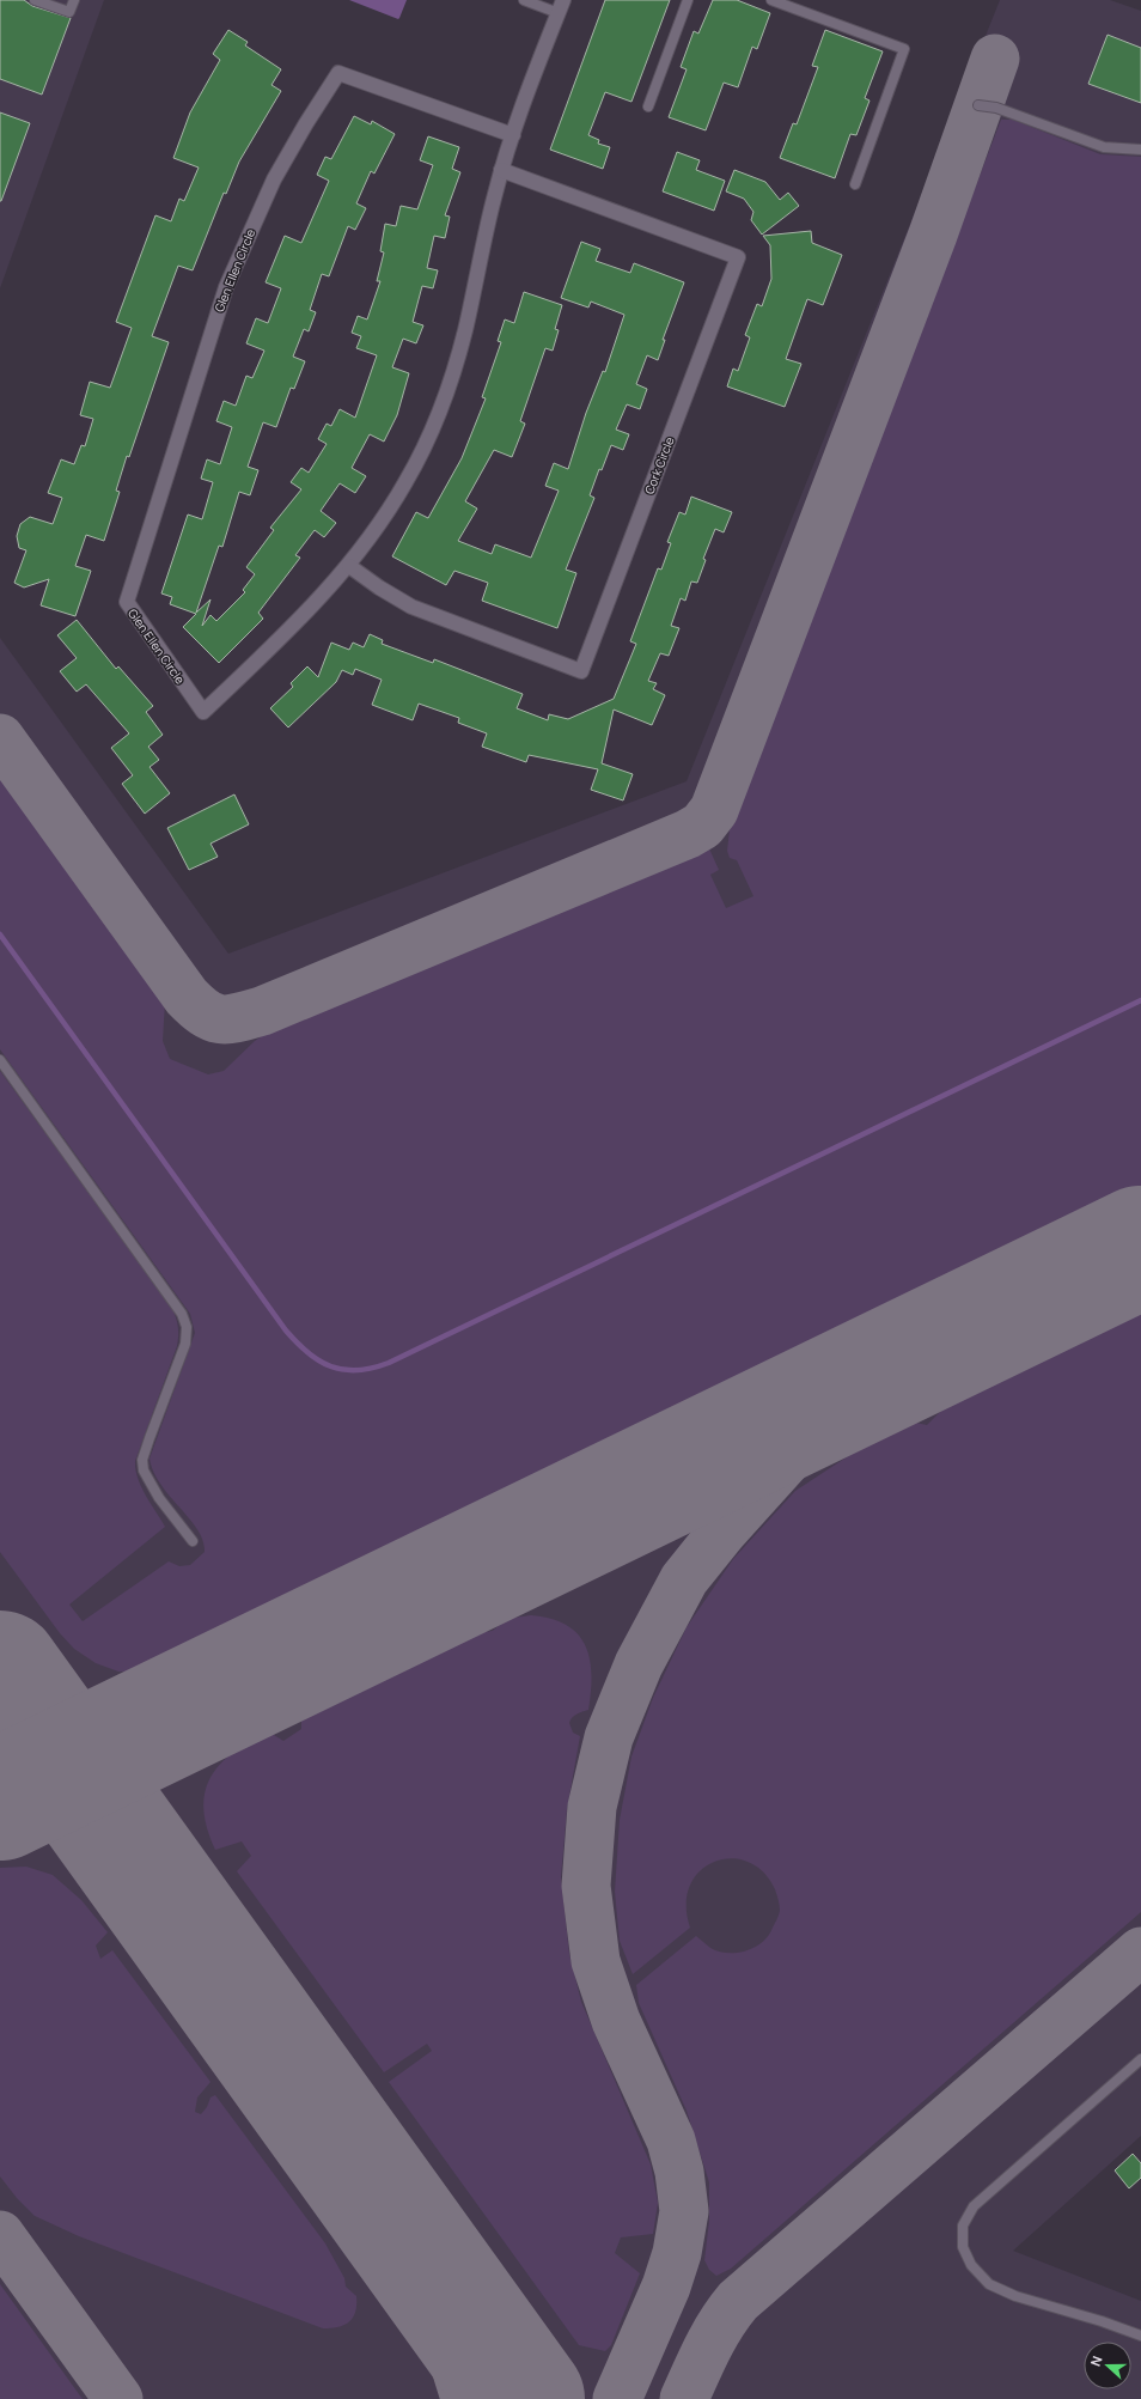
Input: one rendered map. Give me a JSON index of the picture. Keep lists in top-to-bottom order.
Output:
{
  "streets": {
    "street": ["Glen Ellen Circle", "Cork Circle"]
  },
  "crossings": [
    ["Glen Ellen Circle", "Cork Circle"]
  ],
  "north": "left"
}
